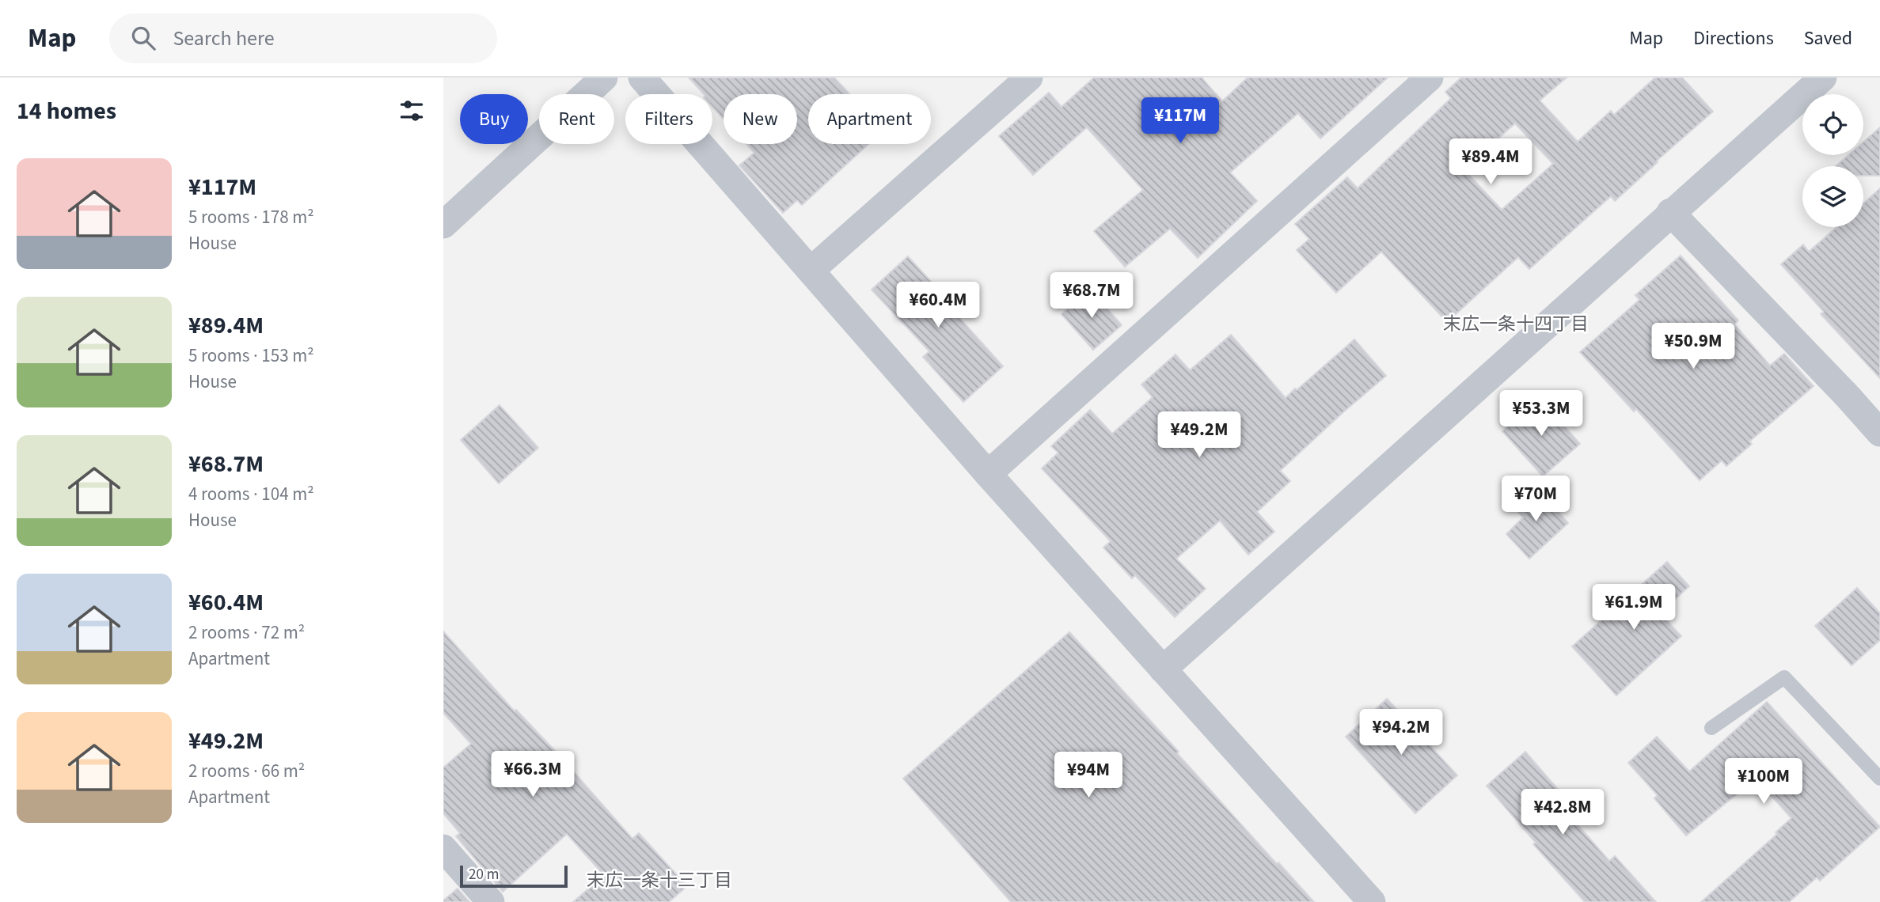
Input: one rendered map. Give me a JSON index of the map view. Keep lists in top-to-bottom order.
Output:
{
  "districts": ["末広一条十四丁目", "末広一条十三丁目"],
  "scale_bar": "20 m",
  "page": {
    "header": "Map",
    "search": "Search here",
    "nav": ["Map", "Directions", "Saved"],
    "heading": "14 homes",
    "chip": [
      "Buy",
      "Rent",
      "Filters",
      "New",
      "Apartment"
    ],
    "price": [
      "¥117M",
      "¥89.4M",
      "¥68.7M",
      "¥60.4M",
      "¥50.9M",
      "¥53.3M",
      "¥49.2M",
      "¥70M",
      "¥61.9M",
      "¥94.2M",
      "¥66.3M",
      "¥94M",
      "¥100M",
      "¥42.8M"
    ],
    "list": [
      {
        "name": "¥117M",
        "note": "5 rooms · 178 m² · House"
      },
      {
        "name": "¥89.4M",
        "note": "5 rooms · 153 m² · House"
      },
      {
        "name": "¥68.7M",
        "note": "4 rooms · 104 m² · House"
      },
      {
        "name": "¥60.4M",
        "note": "2 rooms · 72 m² · Apartment"
      },
      {
        "name": "¥49.2M",
        "note": "2 rooms · 66 m² · Apartment"
      }
    ],
    "scale": "20 m"
  }
}
